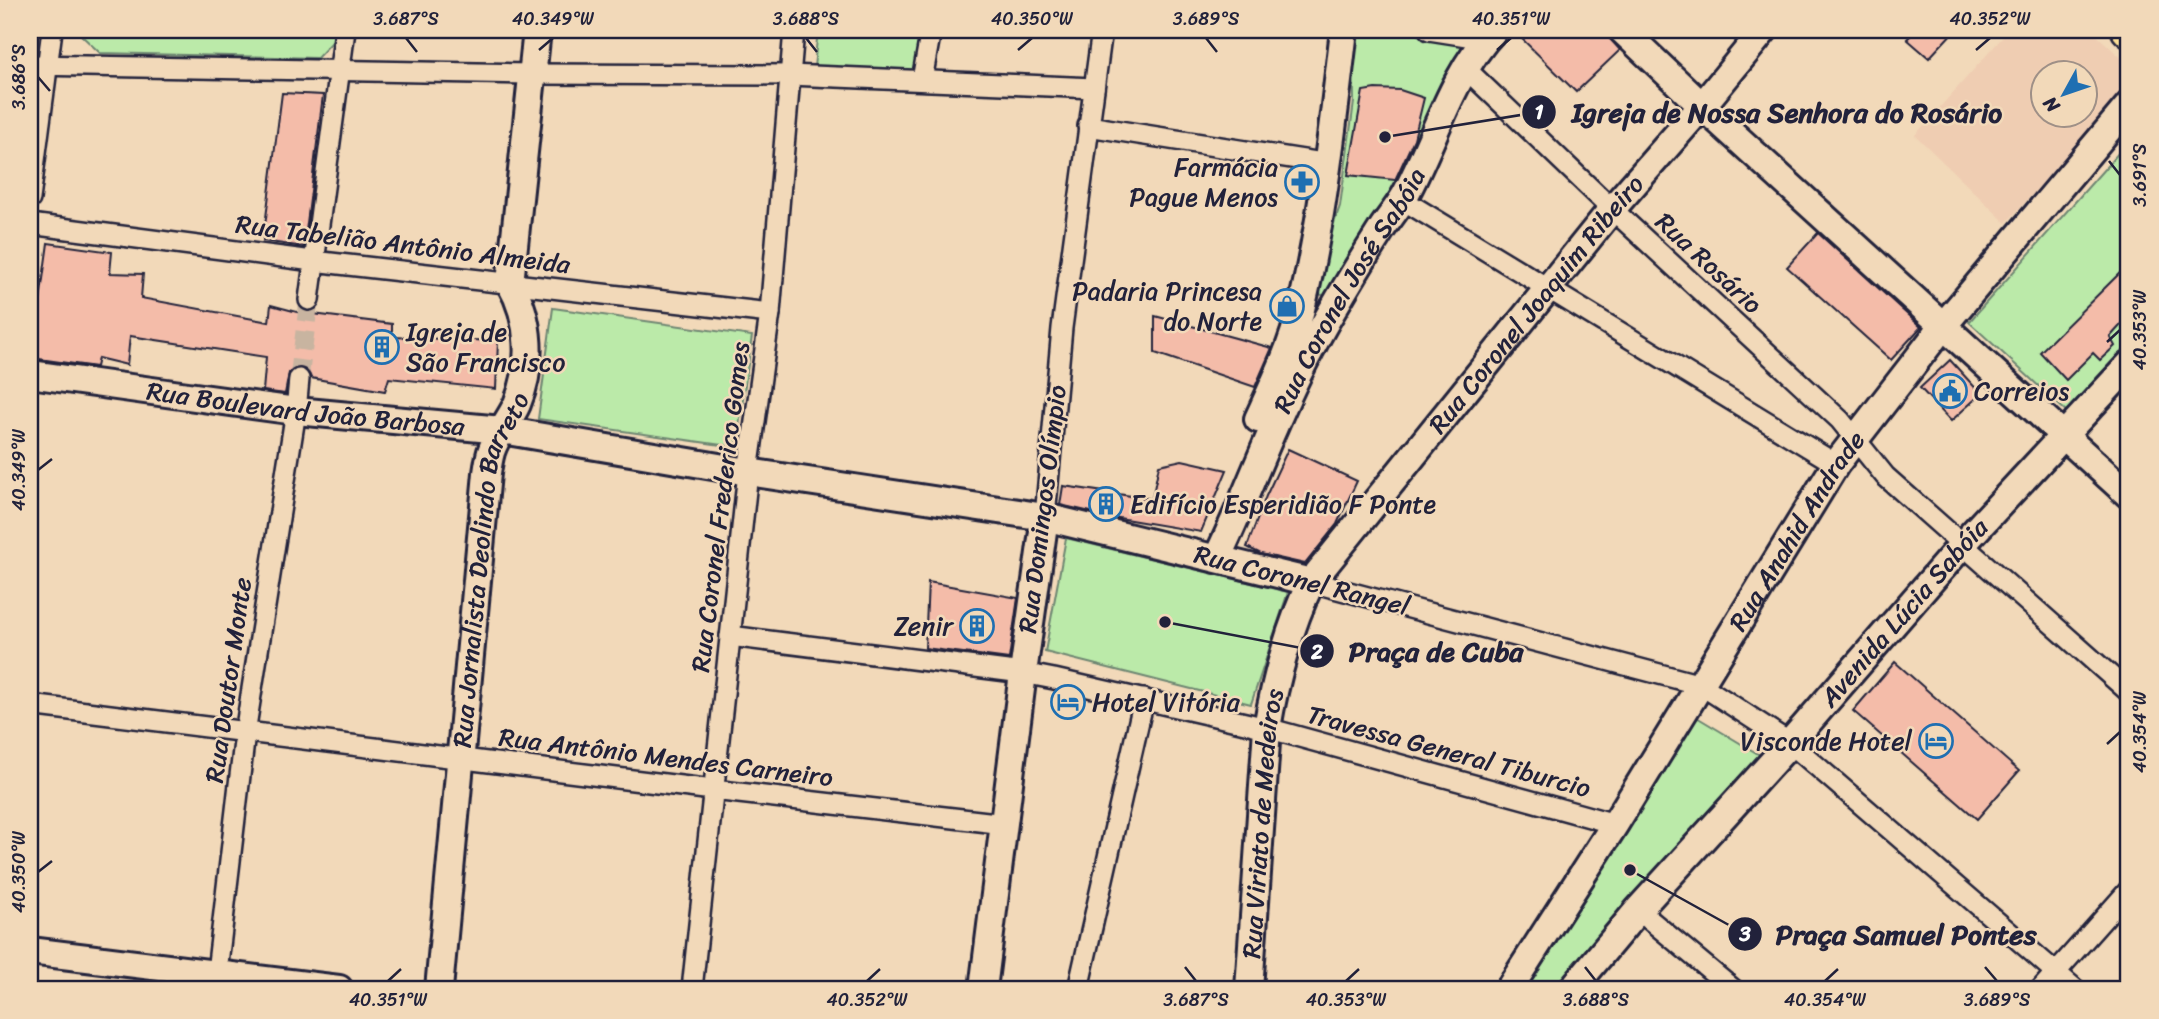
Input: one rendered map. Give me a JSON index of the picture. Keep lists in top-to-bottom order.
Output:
{
  "streets": {
    "street": [
      "Rua Tabelião Antônio Almeida",
      "Rua Rosário",
      "Rua Coronel José Sabóia",
      "Rua Coronel Joaquim Ribeiro",
      "Rua Boulevard João Barbosa",
      "Rua Coronel Frederico Gomes",
      "Rua Domingos Olímpio",
      "Rua Anahid Andrade",
      "Rua Jornalista Deolindo Barreto",
      "Rua Coronel Rangel",
      "Avenida Lúcia Sabóia",
      "Rua Doutor Monte",
      "Travessa General Tiburcio",
      "Rua Antônio Mendes Carneiro",
      "Rua Viriato de Medeiros"
    ]
  },
  "crossings": [
    ["Rua Tabelião Antônio Almeida", "Rua Coronel Frederico Gomes"],
    ["Rua Tabelião Antônio Almeida", "Rua Jornalista Deolindo Barreto"],
    ["Rua Rosário", "Rua Coronel José Sabóia"],
    ["Rua Rosário", "Rua Coronel Joaquim Ribeiro"],
    ["Rua Rosário", "Rua Anahid Andrade"],
    ["Rua Rosário", "Avenida Lúcia Sabóia"],
    ["Rua Coronel José Sabóia", "Rua Coronel Rangel"],
    ["Rua Coronel Joaquim Ribeiro", "Rua Coronel Rangel"],
    ["Rua Coronel Joaquim Ribeiro", "Rua Viriato de Medeiros"],
    ["Rua Boulevard João Barbosa", "Rua Coronel Frederico Gomes"],
    ["Rua Boulevard João Barbosa", "Rua Domingos Olímpio"],
    ["Rua Boulevard João Barbosa", "Rua Jornalista Deolindo Barreto"],
    ["Rua Boulevard João Barbosa", "Rua Coronel Rangel"],
    ["Rua Boulevard João Barbosa", "Rua Doutor Monte"],
    ["Rua Coronel Frederico Gomes", "Travessa General Tiburcio"],
    ["Rua Coronel Frederico Gomes", "Rua Antônio Mendes Carneiro"],
    ["Rua Domingos Olímpio", "Rua Coronel Rangel"],
    ["Rua Domingos Olímpio", "Travessa General Tiburcio"],
    ["Rua Domingos Olímpio", "Rua Antônio Mendes Carneiro"],
    ["Rua Anahid Andrade", "Rua Coronel Rangel"],
    ["Rua Anahid Andrade", "Travessa General Tiburcio"],
    ["Rua Jornalista Deolindo Barreto", "Rua Antônio Mendes Carneiro"],
    ["Rua Coronel Rangel", "Avenida Lúcia Sabóia"],
    ["Rua Coronel Rangel", "Rua Viriato de Medeiros"],
    ["Rua Doutor Monte", "Rua Antônio Mendes Carneiro"],
    ["Travessa General Tiburcio", "Rua Viriato de Medeiros"]
  ],
  "places": {
    "other": ["Igreja de Nossa Senhora do Rosário", "Praça de Cuba", "Praça Samuel Pontes"],
    "pharmacy": ["Farmácia Pague Menos"],
    "shop": ["Padaria Princesa do Norte"],
    "building": ["Igreja de São Francisco", "Edifício Esperidião F Ponte", "Zenir"],
    "public building": ["Correios"],
    "hotel": ["Hotel Vitória", "Visconde Hotel"]
  },
  "north": "bottom left",
  "coordinates": [
    "3.687°S",
    "40.349°W",
    "3.688°S",
    "40.350°W",
    "3.689°S",
    "40.351°W",
    "40.352°W",
    "3.686°S",
    "3.691°S",
    "40.353°W",
    "40.354°W"
  ]
}
